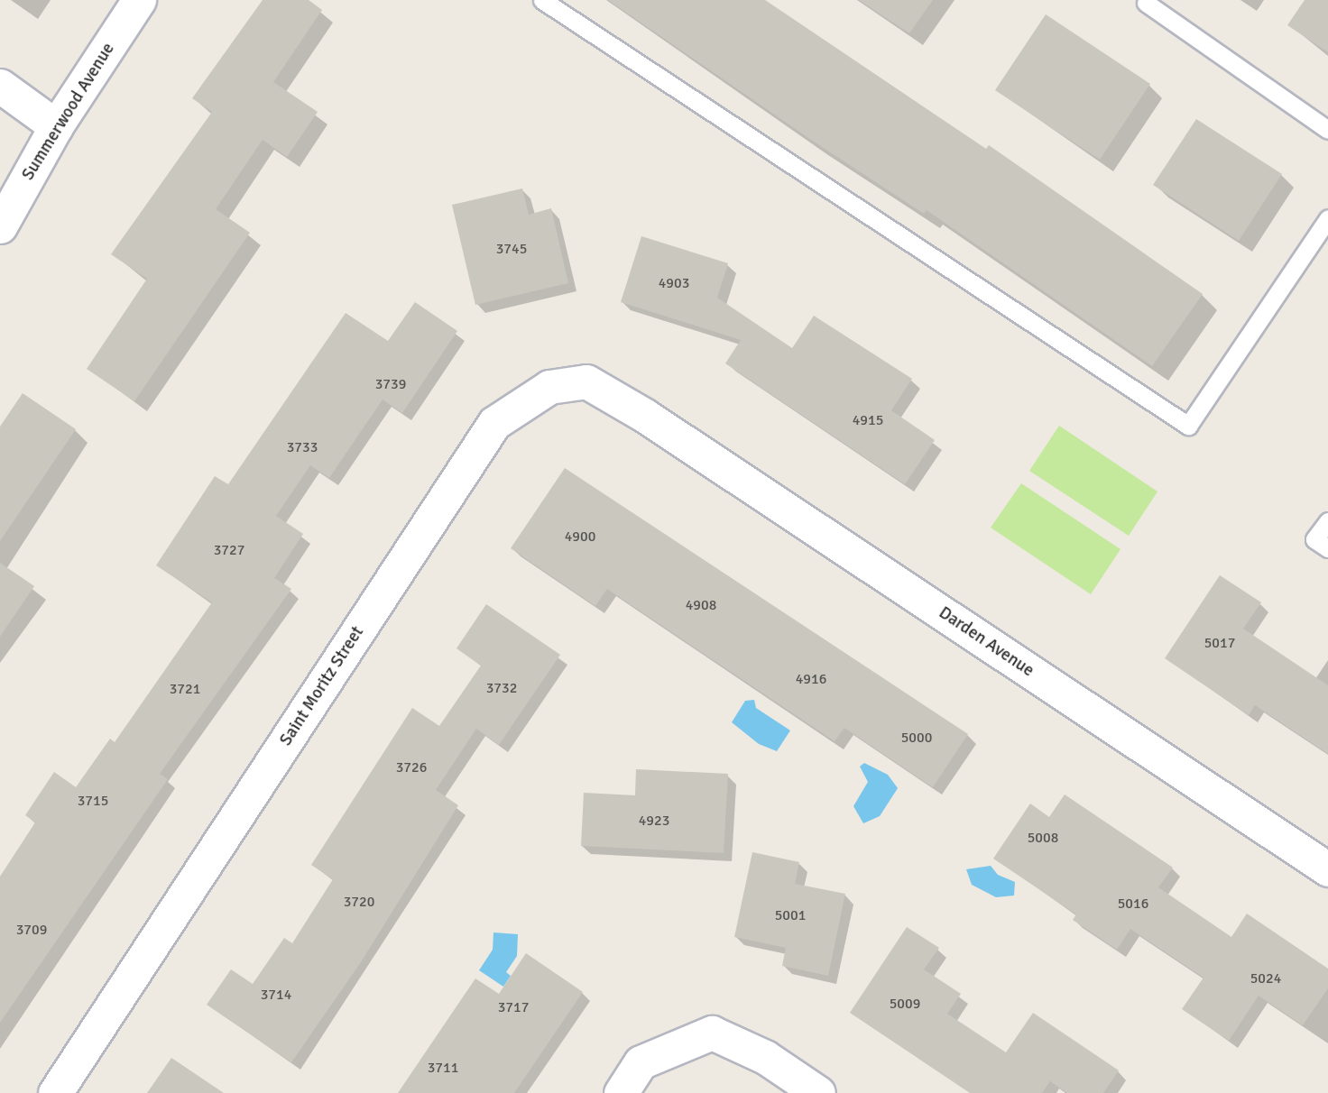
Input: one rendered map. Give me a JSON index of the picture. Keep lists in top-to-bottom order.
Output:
{
  "streets": {
    "street": ["Summerwood Avenue", "Darden Avenue", "Saint Moritz Street"]
  },
  "crossings": [
    ["Darden Avenue", "Saint Moritz Street"]
  ],
  "house_numbers": [
    "3745",
    "4903",
    "3739",
    "4915",
    "3733",
    "4900",
    "3727",
    "4908",
    "5017",
    "4916",
    "3732",
    "3721",
    "5000",
    "3726",
    "3715",
    "4923",
    "5008",
    "3720",
    "5016",
    "5001",
    "3709",
    "5024",
    "3714",
    "5009",
    "3717",
    "3711"
  ]
}
